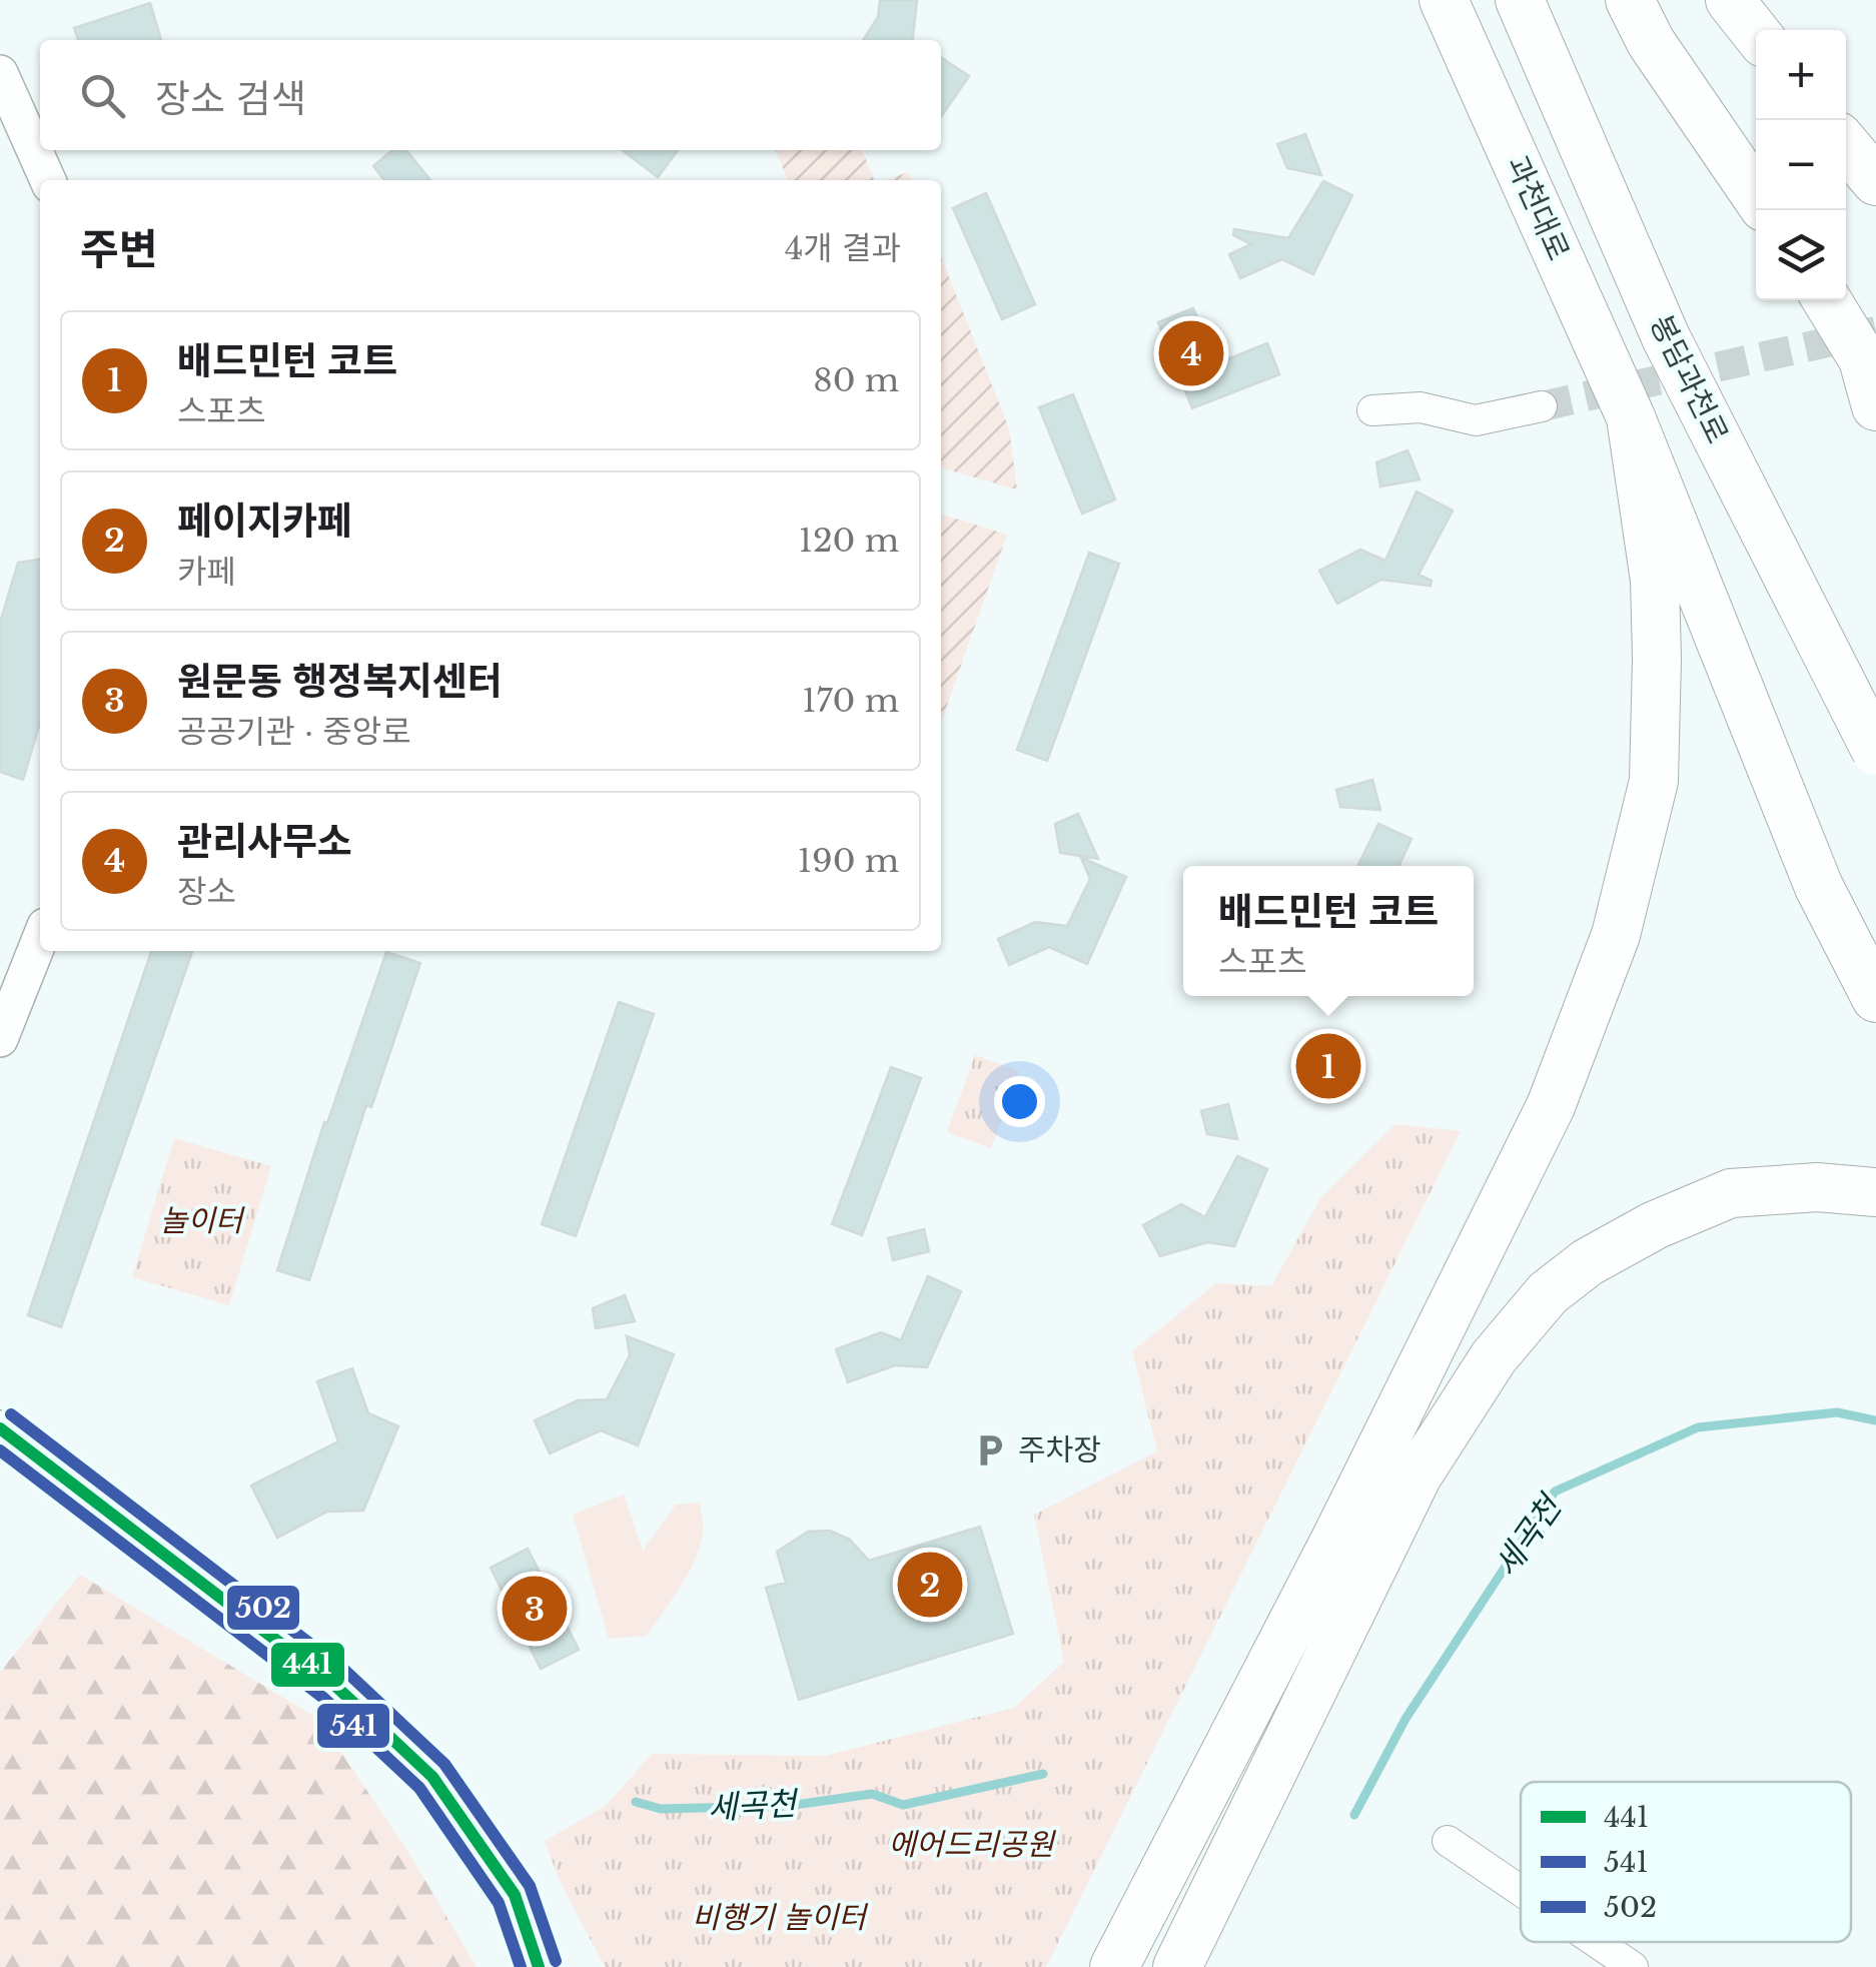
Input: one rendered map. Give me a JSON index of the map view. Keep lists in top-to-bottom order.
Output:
{
  "streets": {
    "highway": ["과천대로", "봉담과천로"]
  },
  "water": ["세곡천"],
  "parks": ["놀이터", "에어드리공원", "비행기 놀이터"],
  "places": {
    "parking": ["주차장"]
  },
  "lines": ["transit line 502", "transit line 441", "transit line 541"],
  "legend": ["441", "541", "502"],
  "page": {
    "map_buttons": ["+", "−"],
    "search": "장소 검색",
    "heading": ["주변", "4개 결과"],
    "list": [
      {
        "mark": "1",
        "name": "배드민턴 코트",
        "note": "스포츠",
        "value": "80 m"
      },
      {
        "mark": "2",
        "name": "페이지카페",
        "note": "카페",
        "value": "120 m"
      },
      {
        "mark": "3",
        "name": "원문동 행정복지센터",
        "note": "공공기관 · 중앙로",
        "value": "170 m"
      },
      {
        "mark": "4",
        "name": "관리사무소",
        "note": "장소",
        "value": "190 m"
      }
    ],
    "pins": [
      "4",
      "1",
      "2",
      "3"
    ],
    "popup": ["배드민턴 코트", "스포츠"]
  }
}
